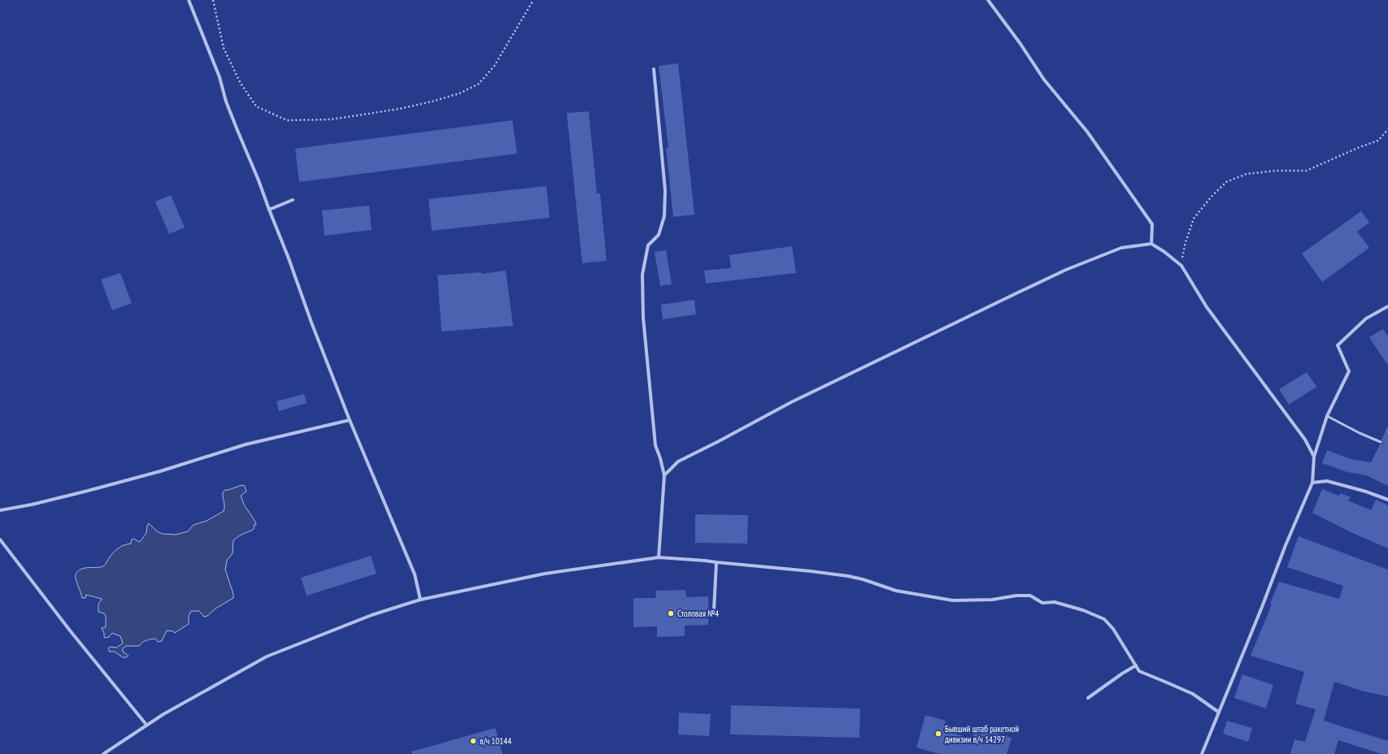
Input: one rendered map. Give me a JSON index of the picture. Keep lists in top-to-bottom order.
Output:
{
  "places": ["Столовая №4", "Бывший штаб ракетной дивизии в/ч 14297", "в/ч 10144"]
}
